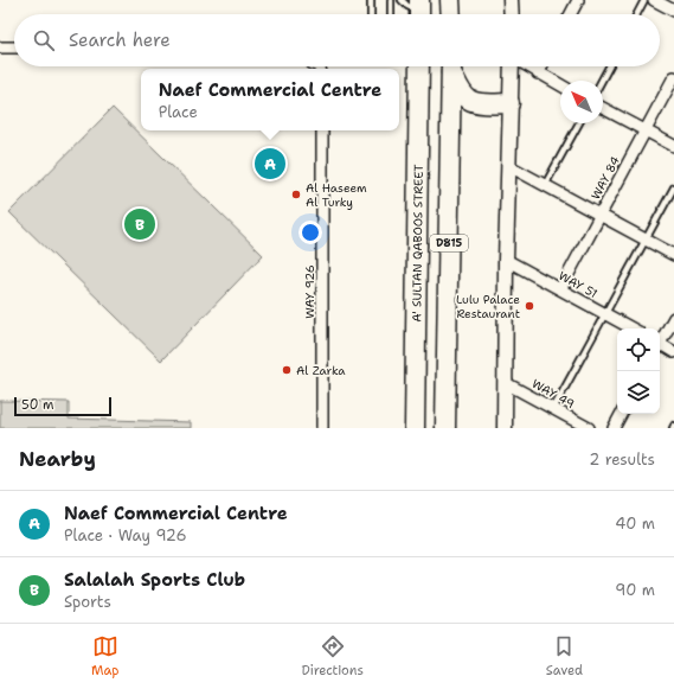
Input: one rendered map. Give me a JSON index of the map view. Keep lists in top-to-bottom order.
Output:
{
  "streets": {
    "highway": ["A' SULTAN QABOOS STREET", "D815"],
    "street": [
      "WAY 84",
      "WAY 51",
      "WAY 926",
      "WAY 49"
    ]
  },
  "crossings": [
    ["WAY 84", "WAY 51"]
  ],
  "places": ["Al Haseem Al Turky", "Lulu Palace Restaurant", "Al Zarka"],
  "scale_bar": "50 m",
  "north": "top left",
  "page": {
    "search": "Search here",
    "popup": ["Naef Commercial Centre", "Place"],
    "pins": ["A", "B"],
    "scale": "50 m",
    "heading": ["Nearby", "2 results"],
    "list": [
      {
        "mark": "A",
        "name": "Naef Commercial Centre",
        "note": "Place · Way 926",
        "value": "40 m"
      },
      {
        "mark": "B",
        "name": "Salalah Sports Club",
        "note": "Sports",
        "value": "90 m"
      }
    ],
    "nav": ["Map", "Directions", "Saved"]
  }
}
